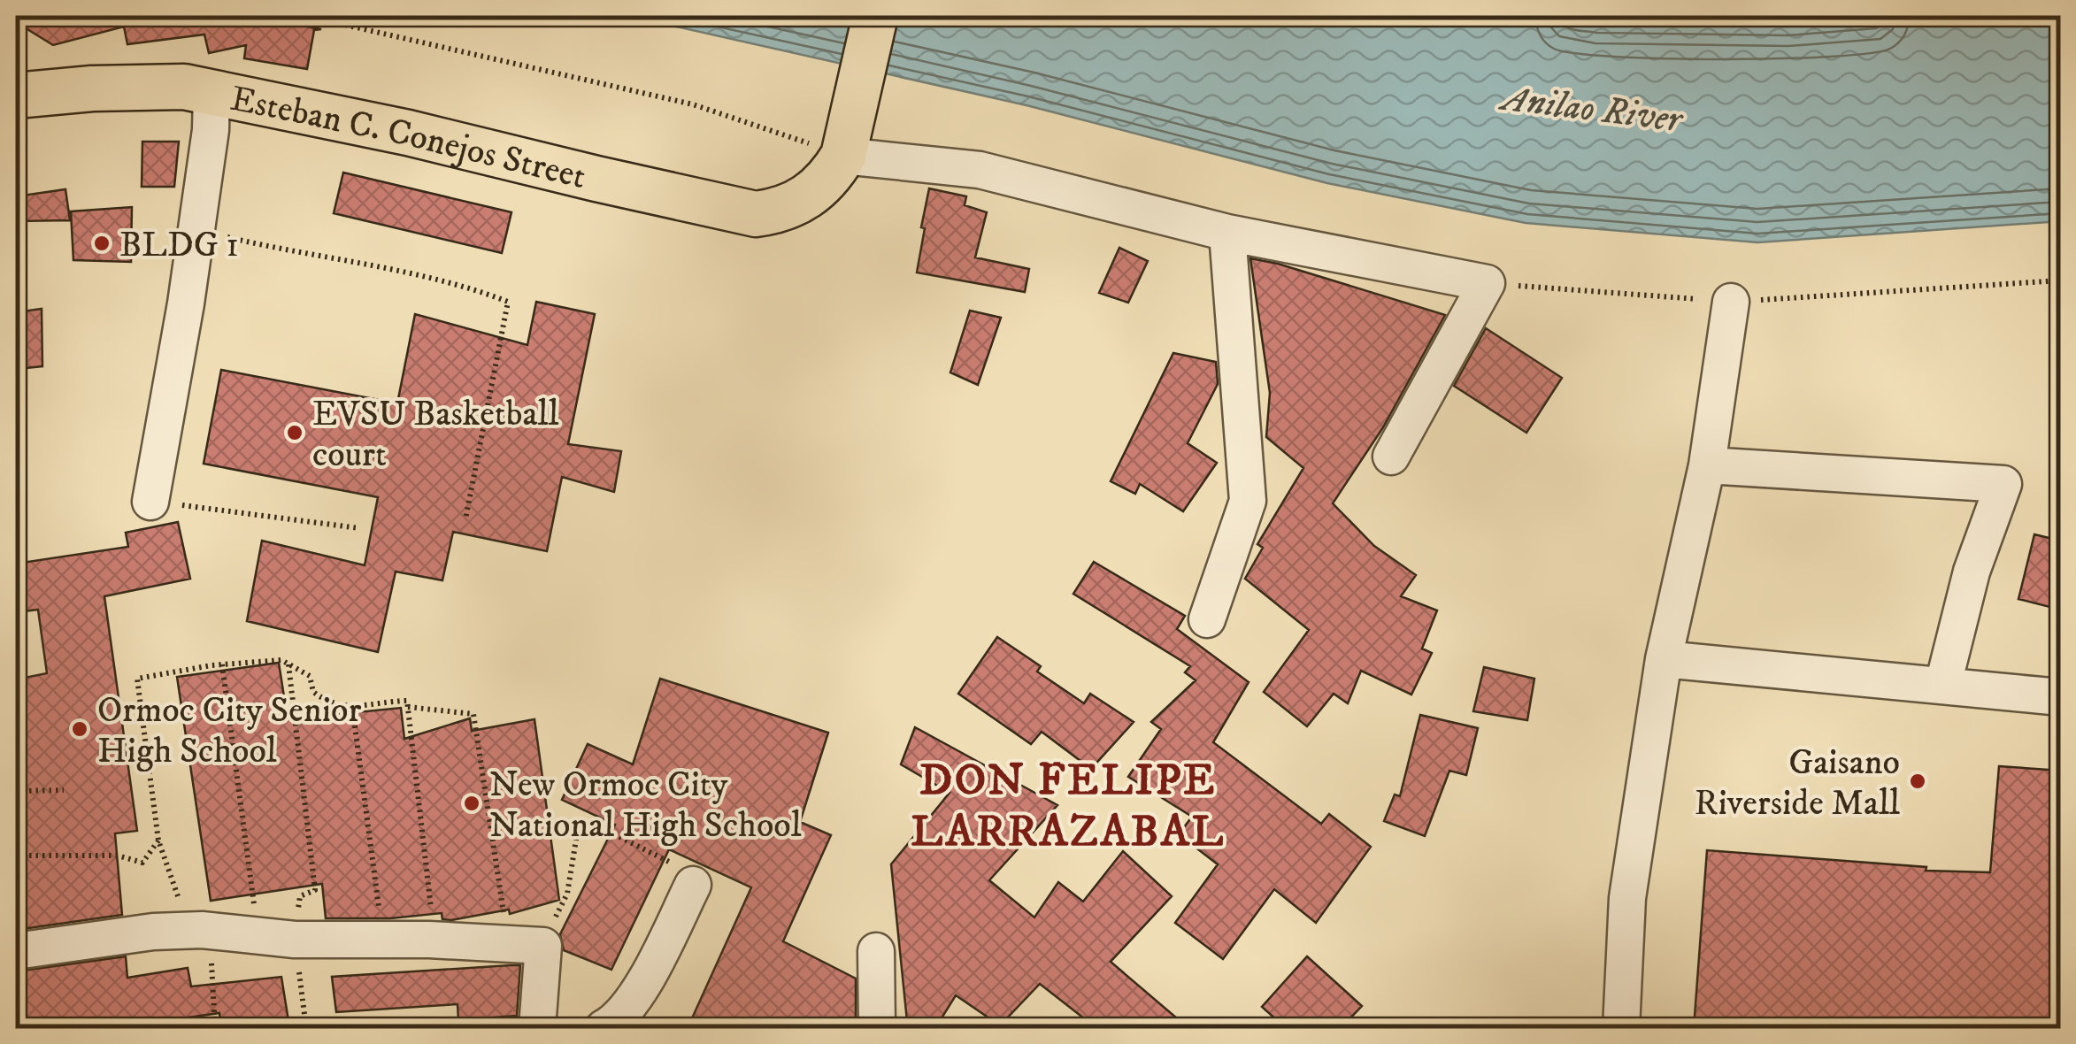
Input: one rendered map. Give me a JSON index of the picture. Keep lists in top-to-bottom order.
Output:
{
  "streets": {
    "main road": ["Esteban C. Conejos Street"]
  },
  "districts": ["DON FELIPE LARRAZABAL"],
  "water": ["Anilao River"],
  "places": [
    "BLDG 1",
    "EVSU Basketball court",
    "Ormoc City Senior High School",
    "Gaisano Riverside Mall",
    "New Ormoc City National High School"
  ]
}
